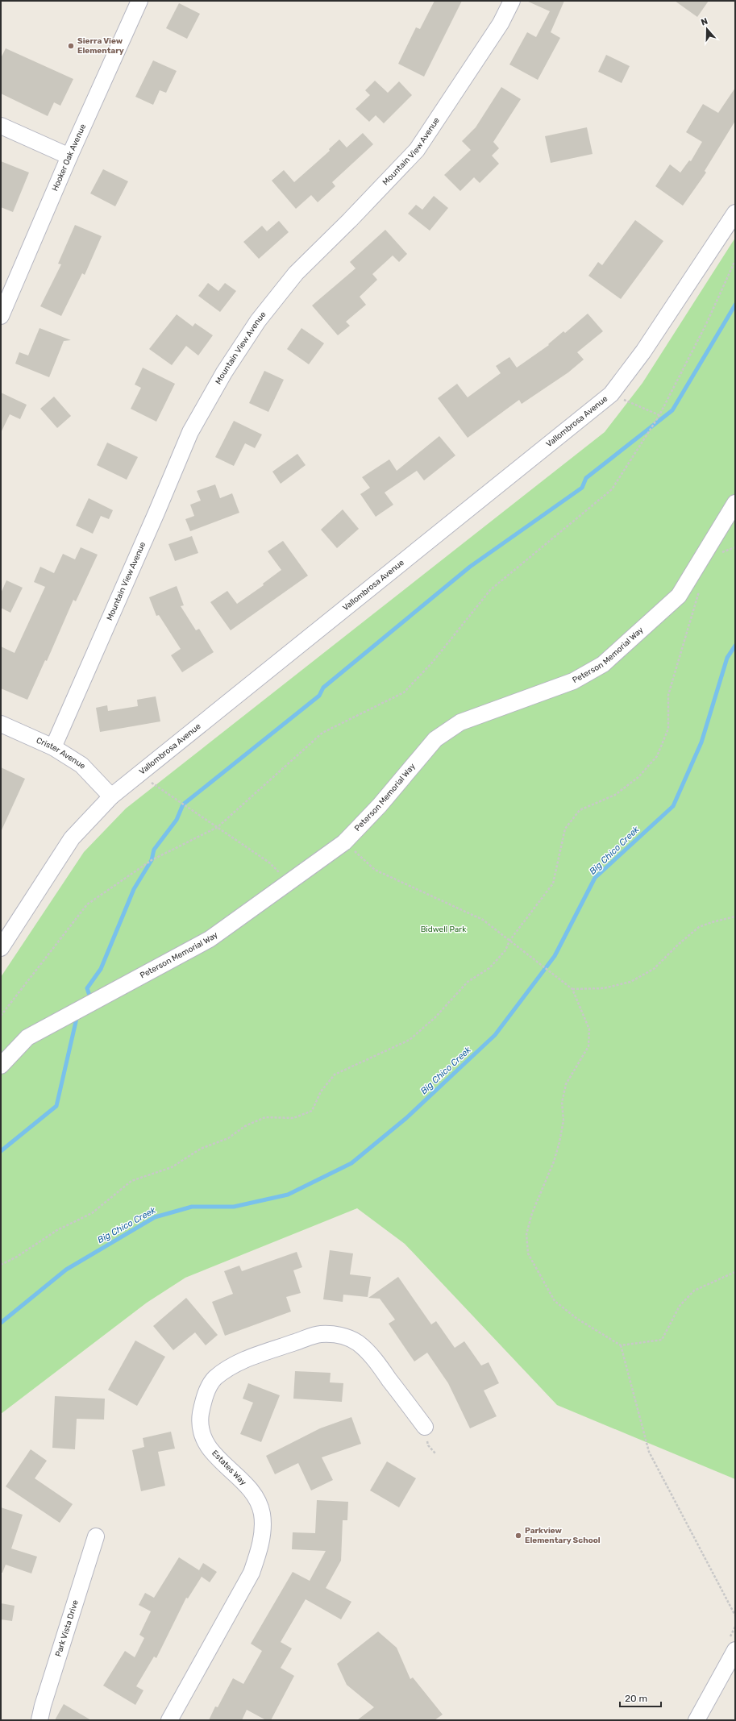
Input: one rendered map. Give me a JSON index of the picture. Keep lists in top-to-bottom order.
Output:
{
  "streets": {
    "street": [
      "Mountain View Avenue",
      "Hooker Oak Avenue",
      "Vallombrosa Avenue",
      "Peterson Memorial Way",
      "Crister Avenue",
      "Estates Way",
      "Park Vista Drive"
    ]
  },
  "crossings": [
    ["Mountain View Avenue", "Crister Avenue"],
    ["Vallombrosa Avenue", "Crister Avenue"]
  ],
  "water": ["Big Chico Creek"],
  "parks": ["Bidwell Park"],
  "places": ["Sierra View Elementary", "Parkview Elementary School"],
  "scale_bar": "20 m",
  "north": "top"
}
